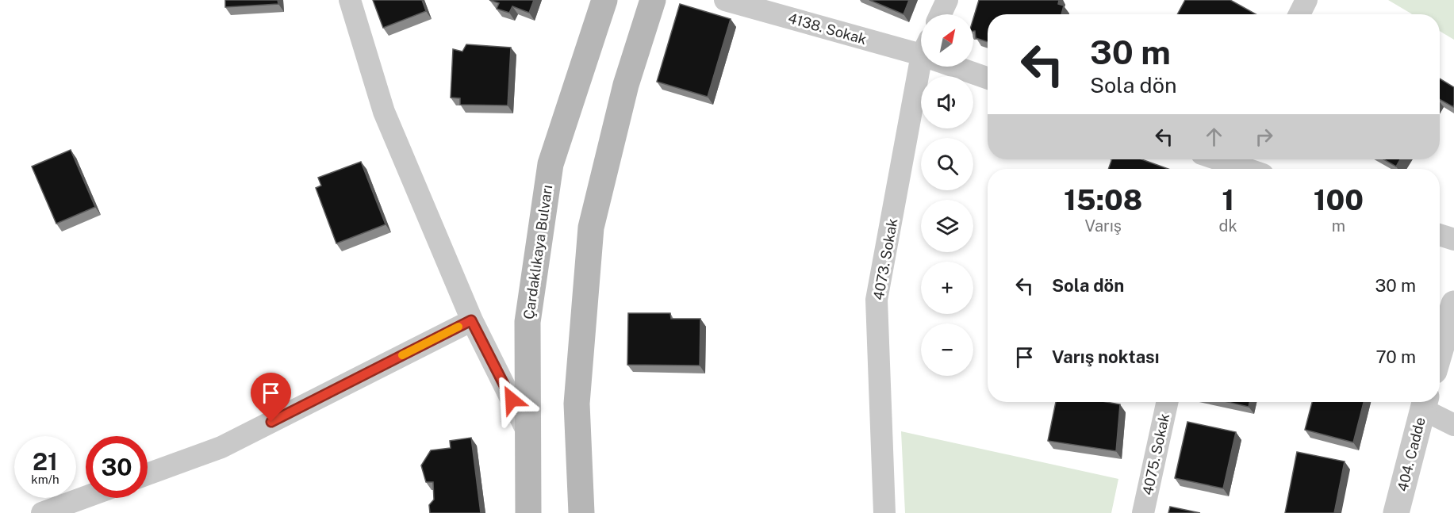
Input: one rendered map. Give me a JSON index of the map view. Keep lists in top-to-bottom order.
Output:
{
  "streets": {
    "main road": ["Çardaklıkaya Bulvarı"],
    "street": [
      "4138. Sokak",
      "4073. Sokak",
      "4075. Sokak",
      "404. Cadde"
    ]
  },
  "north": "top right",
  "page": {
    "map_buttons": ["+", "−"],
    "turn": ["30 m", "Sola dön"],
    "eta": [
      "15:08",
      "Varış",
      "1",
      "dk",
      "100",
      "m"
    ],
    "list": [
      {
        "name": "Sola dön",
        "value": "30 m"
      },
      {
        "name": "Varış noktası",
        "value": "70 m"
      }
    ],
    "speed": "21 km/h",
    "limit": "30"
  }
}
